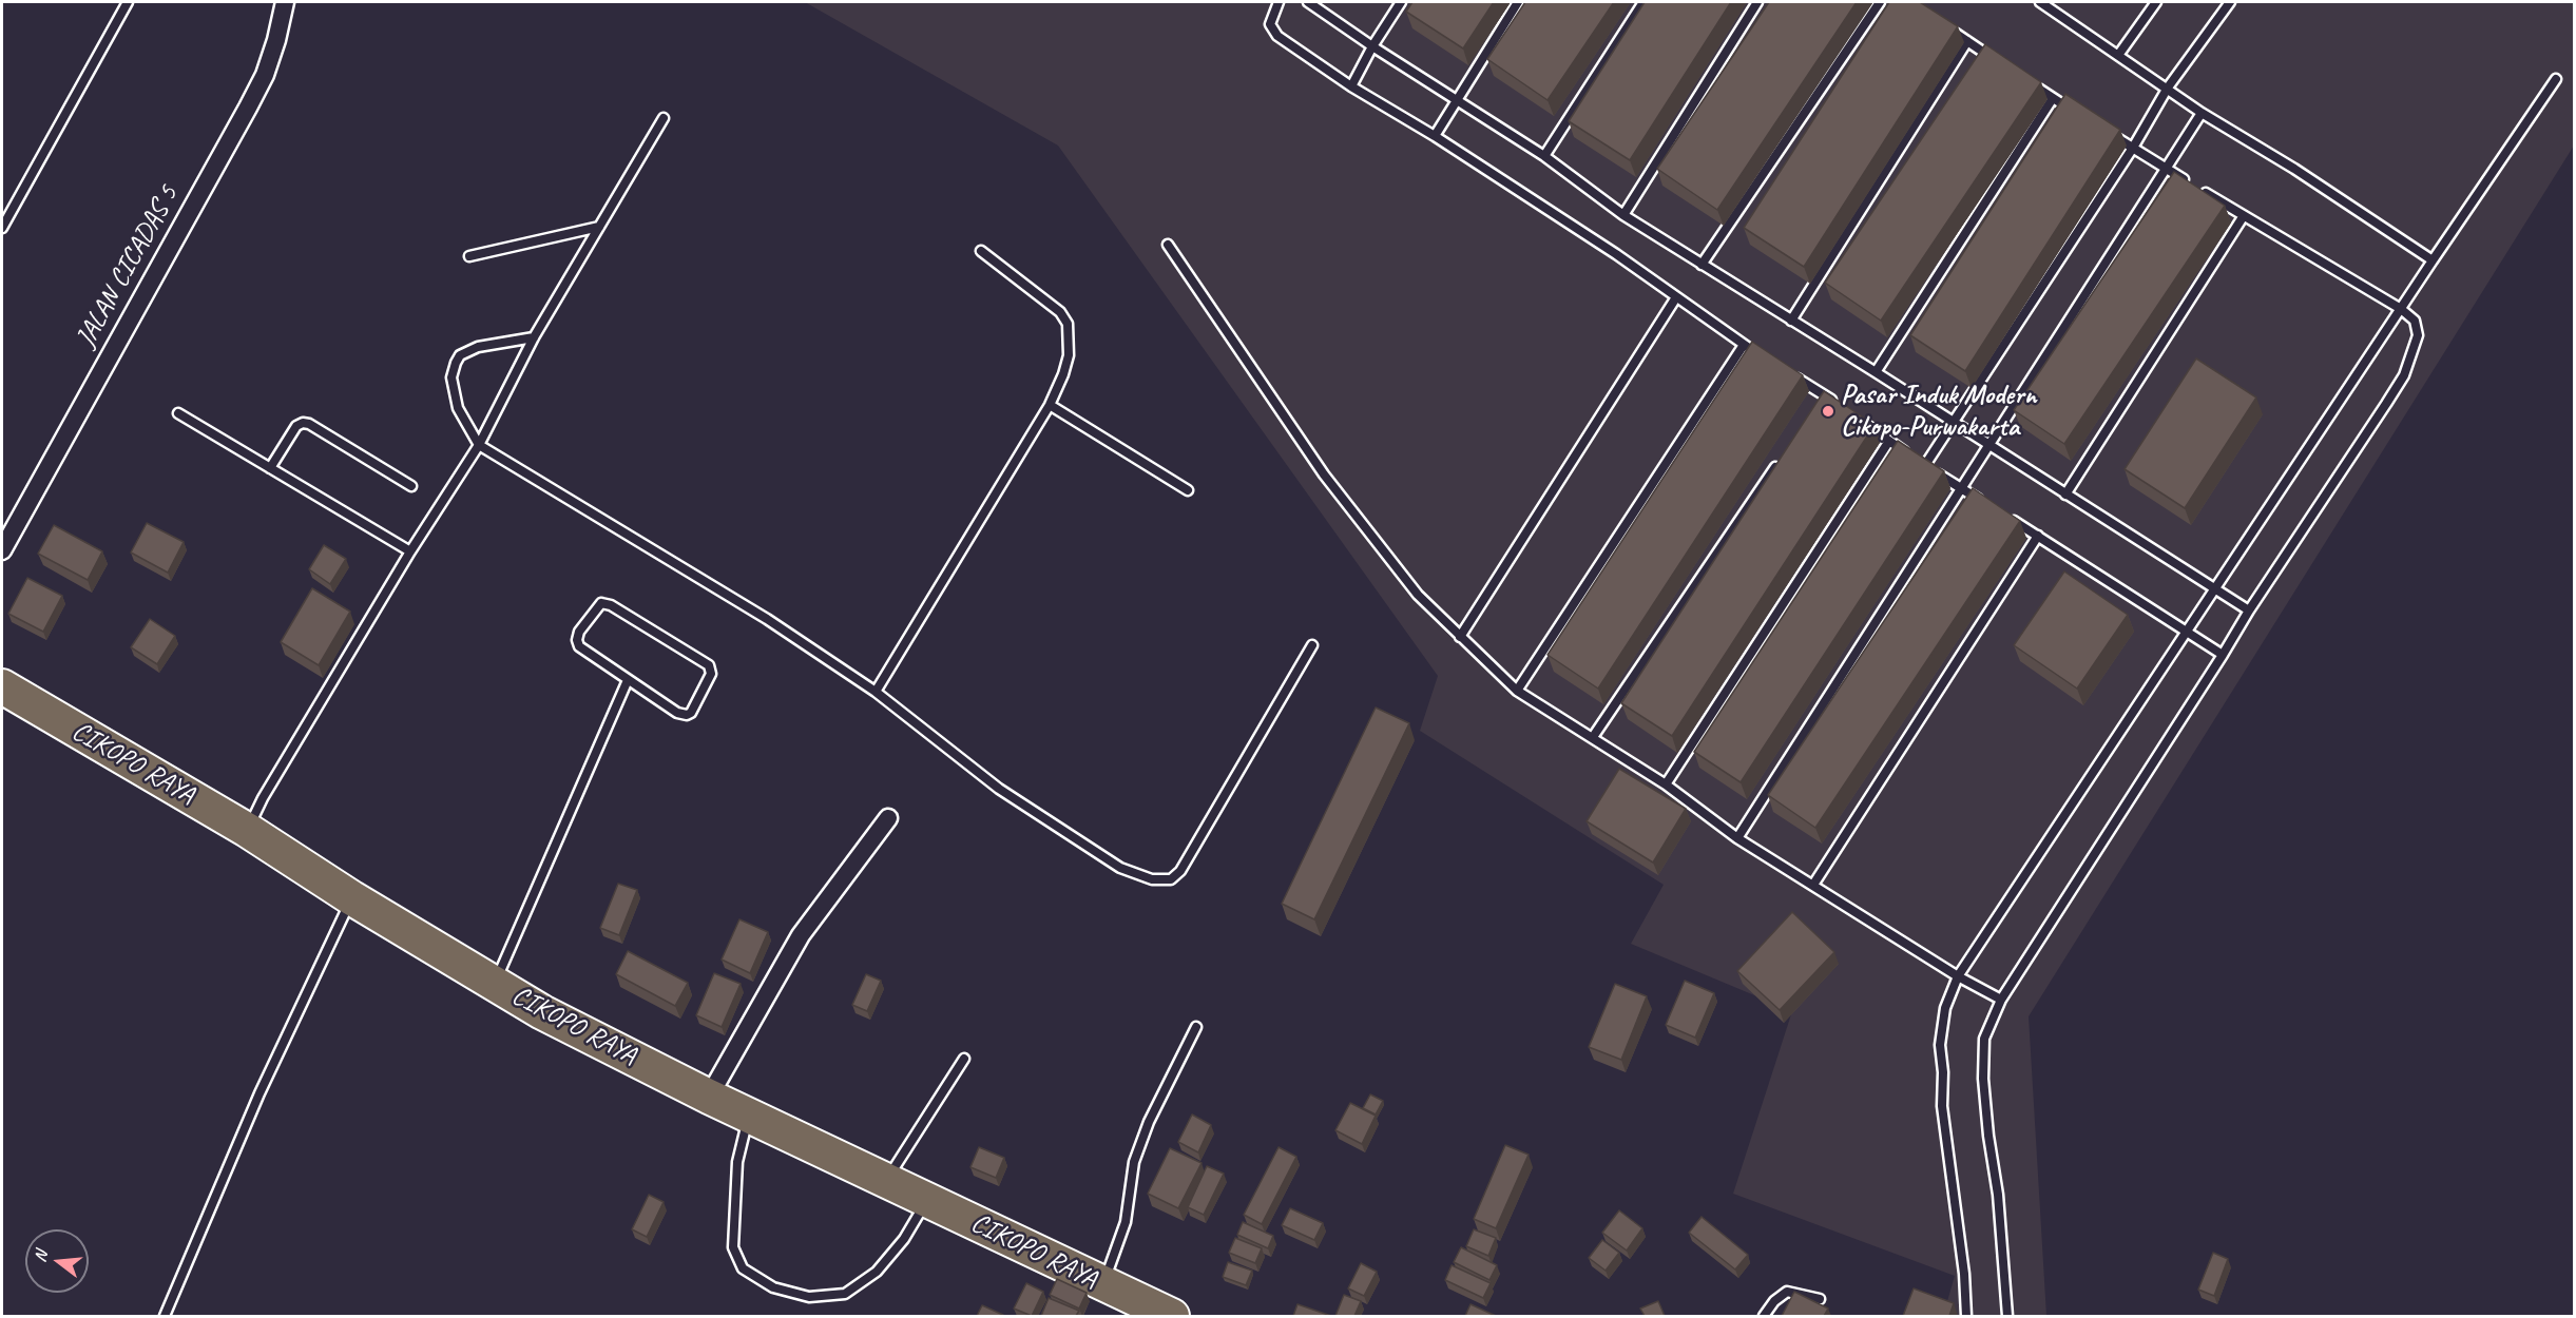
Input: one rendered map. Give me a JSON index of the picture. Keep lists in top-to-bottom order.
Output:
{
  "streets": {
    "highway": ["CIKOPO RAYA"],
    "street": ["JALAN CICADAS 5"]
  },
  "places": ["Pasar Induk Modern Cikopo-Purwakarta"],
  "north": "left"
}
